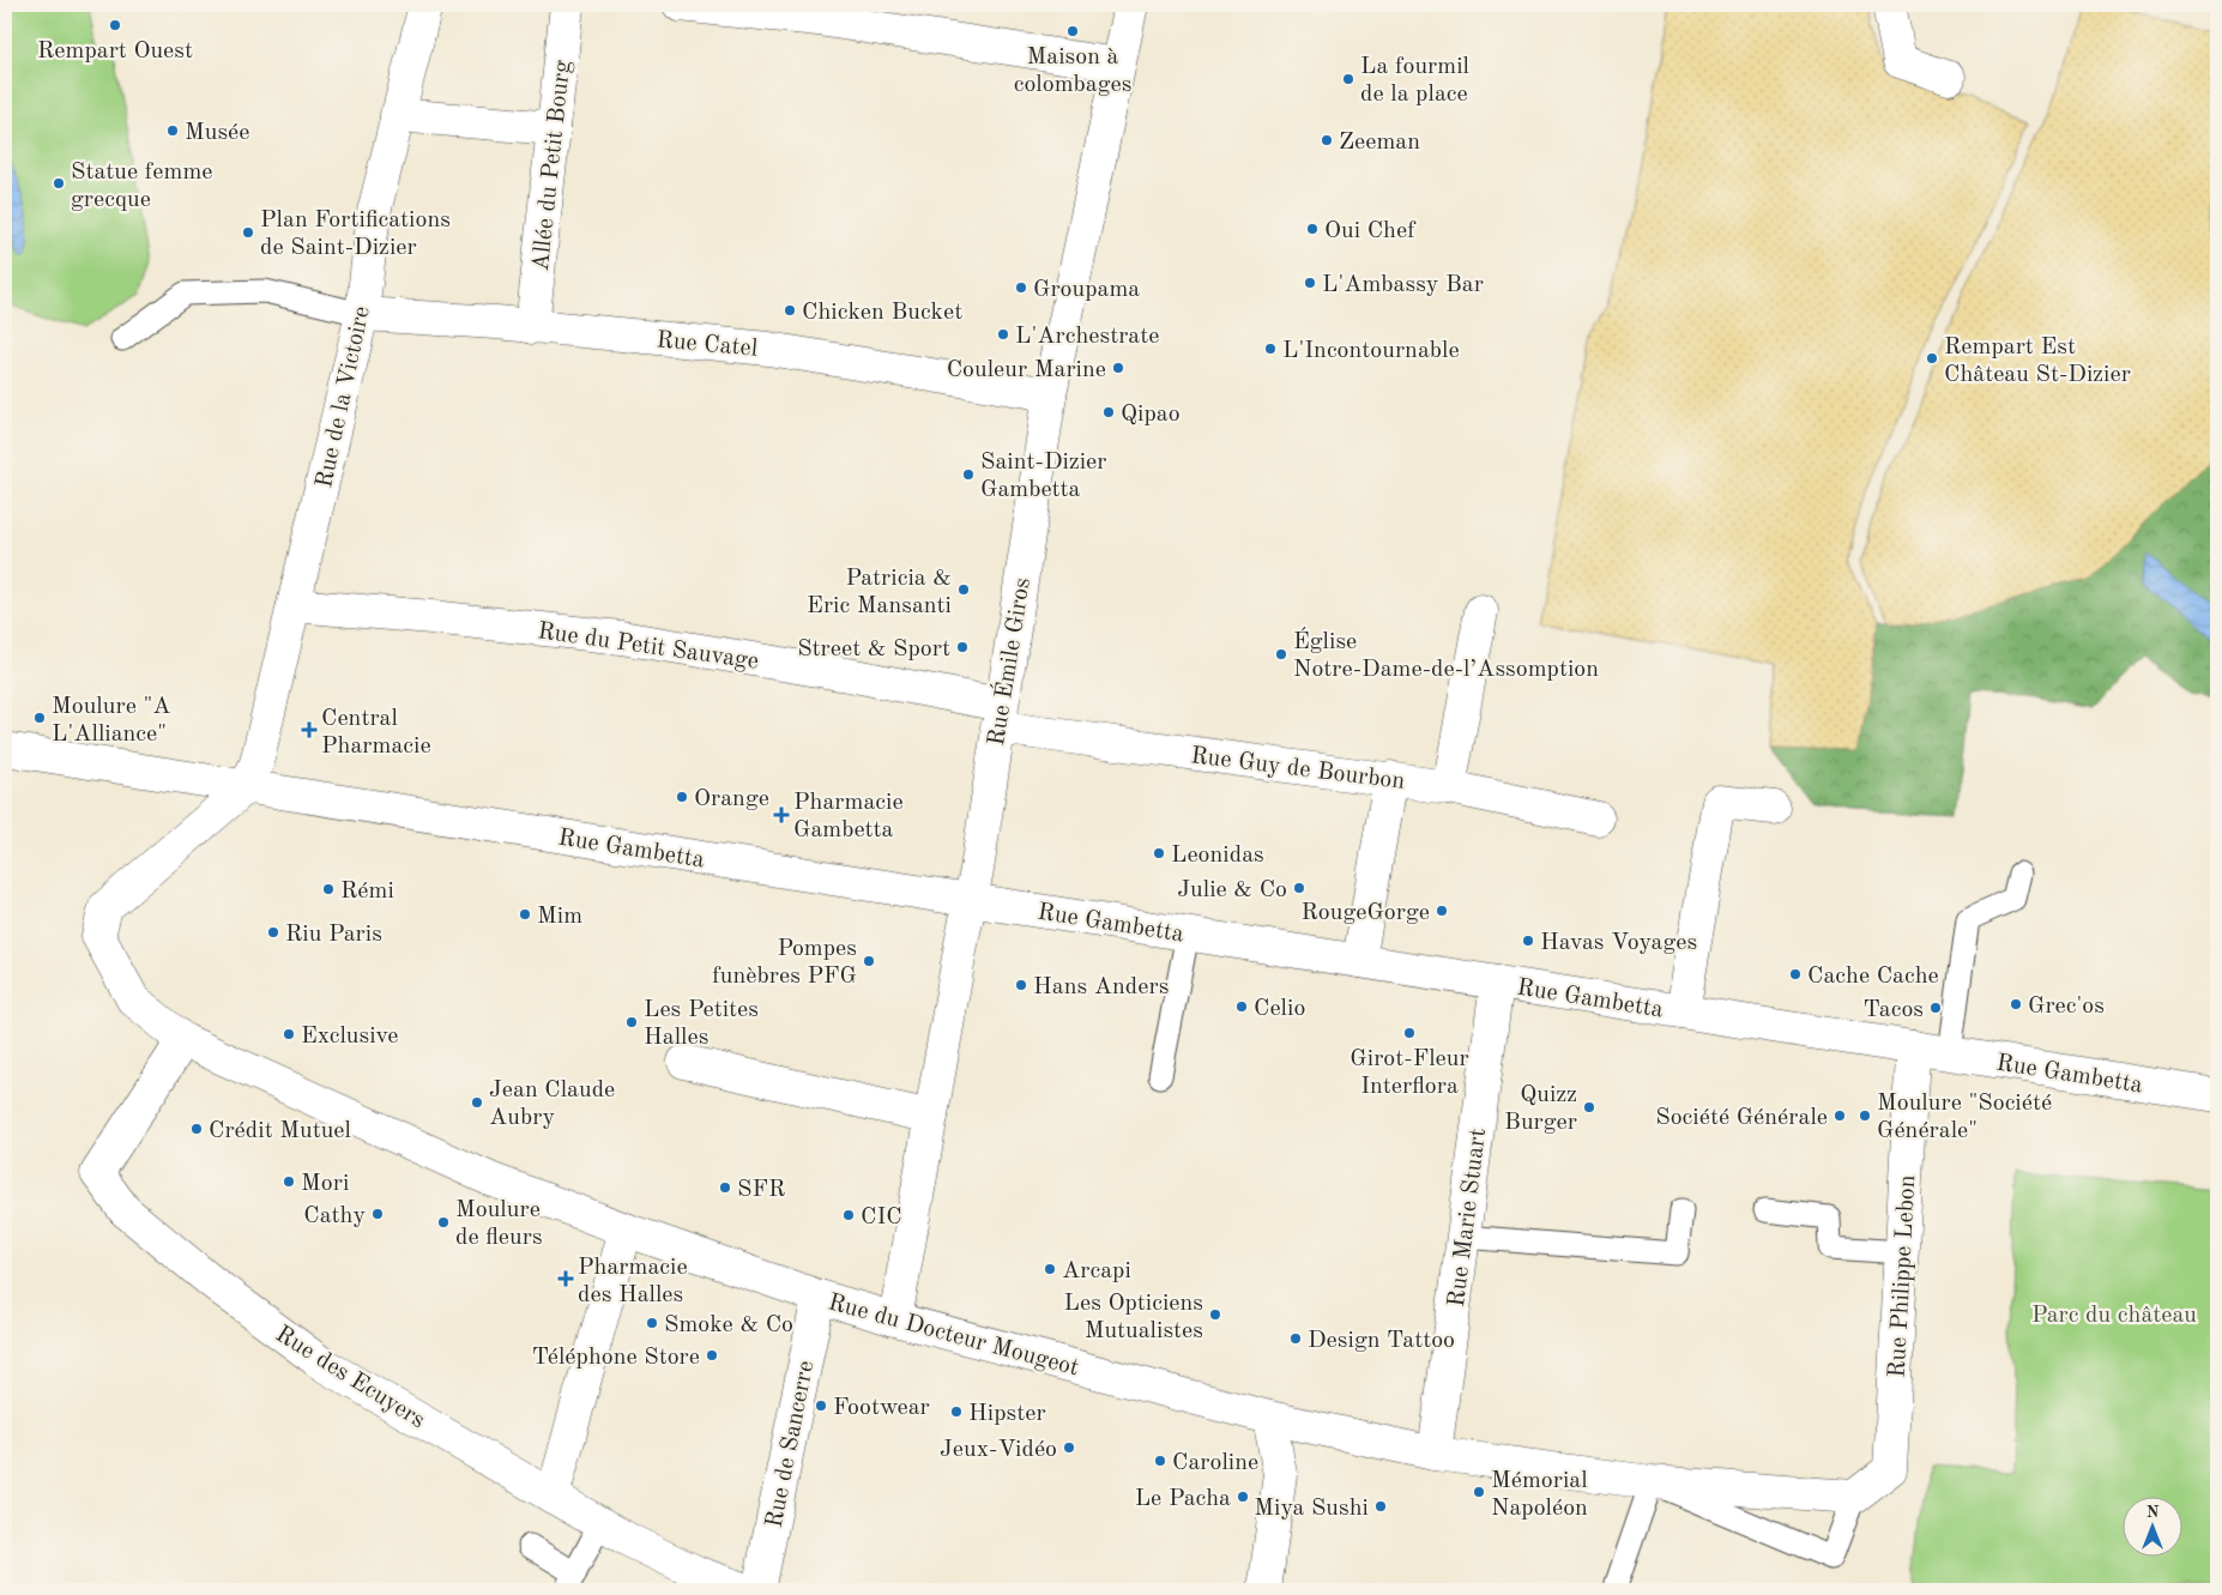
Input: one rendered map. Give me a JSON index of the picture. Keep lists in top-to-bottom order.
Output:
{
  "streets": {
    "street": [
      "Allée du Petit Bourg",
      "Rue Catel",
      "Rue de la Victoire",
      "Rue du Petit Sauvage",
      "Rue Émile Giros",
      "Rue Guy de Bourbon",
      "Rue Gambetta",
      "Rue Marie Stuart",
      "Rue Philippe Lebon",
      "Rue du Docteur Mougeot",
      "Rue des Ecuyers",
      "Rue de Sancerre"
    ]
  },
  "crossings": [
    ["Allée du Petit Bourg", "Rue Catel"],
    ["Rue Catel", "Rue de la Victoire"],
    ["Rue Catel", "Rue Émile Giros"],
    ["Rue de la Victoire", "Rue du Petit Sauvage"],
    ["Rue de la Victoire", "Rue Gambetta"],
    ["Rue de la Victoire", "Rue du Docteur Mougeot"],
    ["Rue du Petit Sauvage", "Rue Émile Giros"],
    ["Rue du Petit Sauvage", "Rue Guy de Bourbon"],
    ["Rue Émile Giros", "Rue Guy de Bourbon"],
    ["Rue Émile Giros", "Rue Gambetta"],
    ["Rue Émile Giros", "Rue du Docteur Mougeot"],
    ["Rue Gambetta", "Rue Marie Stuart"],
    ["Rue Gambetta", "Rue Philippe Lebon"],
    ["Rue Gambetta", "Rue du Docteur Mougeot"],
    ["Rue Marie Stuart", "Rue du Docteur Mougeot"],
    ["Rue Philippe Lebon", "Rue du Docteur Mougeot"],
    ["Rue du Docteur Mougeot", "Rue des Ecuyers"],
    ["Rue du Docteur Mougeot", "Rue de Sancerre"]
  ],
  "parks": ["Parc du château"],
  "places": {
    "other": [
      "Rempart Ouest",
      "Maison à colombages",
      "La fourmil de la place",
      "Musée",
      "Zeeman",
      "Statue femme grecque",
      "Oui Chef",
      "Plan Fortifications de Saint-Dizier",
      "L'Ambassy Bar",
      "Groupama",
      "Chicken Bucket",
      "L'Archestrate",
      "L'Incontournable",
      "Rempart Est Château St-Dizier",
      "Couleur Marine",
      "Qipao",
      "Saint-Dizier Gambetta",
      "Patricia & Eric Mansanti",
      "Street & Sport",
      "Église Notre-Dame-de-l’Assomption",
      "Moulure \"A L'Alliance\"",
      "Orange",
      "Leonidas",
      "Julie & Co",
      "Rémi",
      "RougeGorge",
      "Mim",
      "Riu Paris",
      "Havas Voyages",
      "Pompes funèbres PFG",
      "Cache Cache",
      "Hans Anders",
      "Grec'os",
      "Celio",
      "Tacos",
      "Les Petites Halles",
      "Girot-Fleur Interflora",
      "Exclusive",
      "Jean Claude Aubry",
      "Quizz Burger",
      "Société Générale",
      "Moulure \"Société Générale\"",
      "Crédit Mutuel",
      "Mori",
      "SFR",
      "Cathy",
      "CIC",
      "Moulure de fleurs",
      "Arcapi",
      "Les Opticiens Mutualistes",
      "Smoke & Co",
      "Design Tattoo",
      "Téléphone Store",
      "Footwear",
      "Hipster",
      "Jeux-Vidéo",
      "Caroline",
      "Mémorial Napoléon",
      "Le Pacha",
      "Miya Sushi"
    ],
    "health": ["Central Pharmacie", "Pharmacie Gambetta", "Pharmacie des Halles"]
  },
  "north": "top"
}
